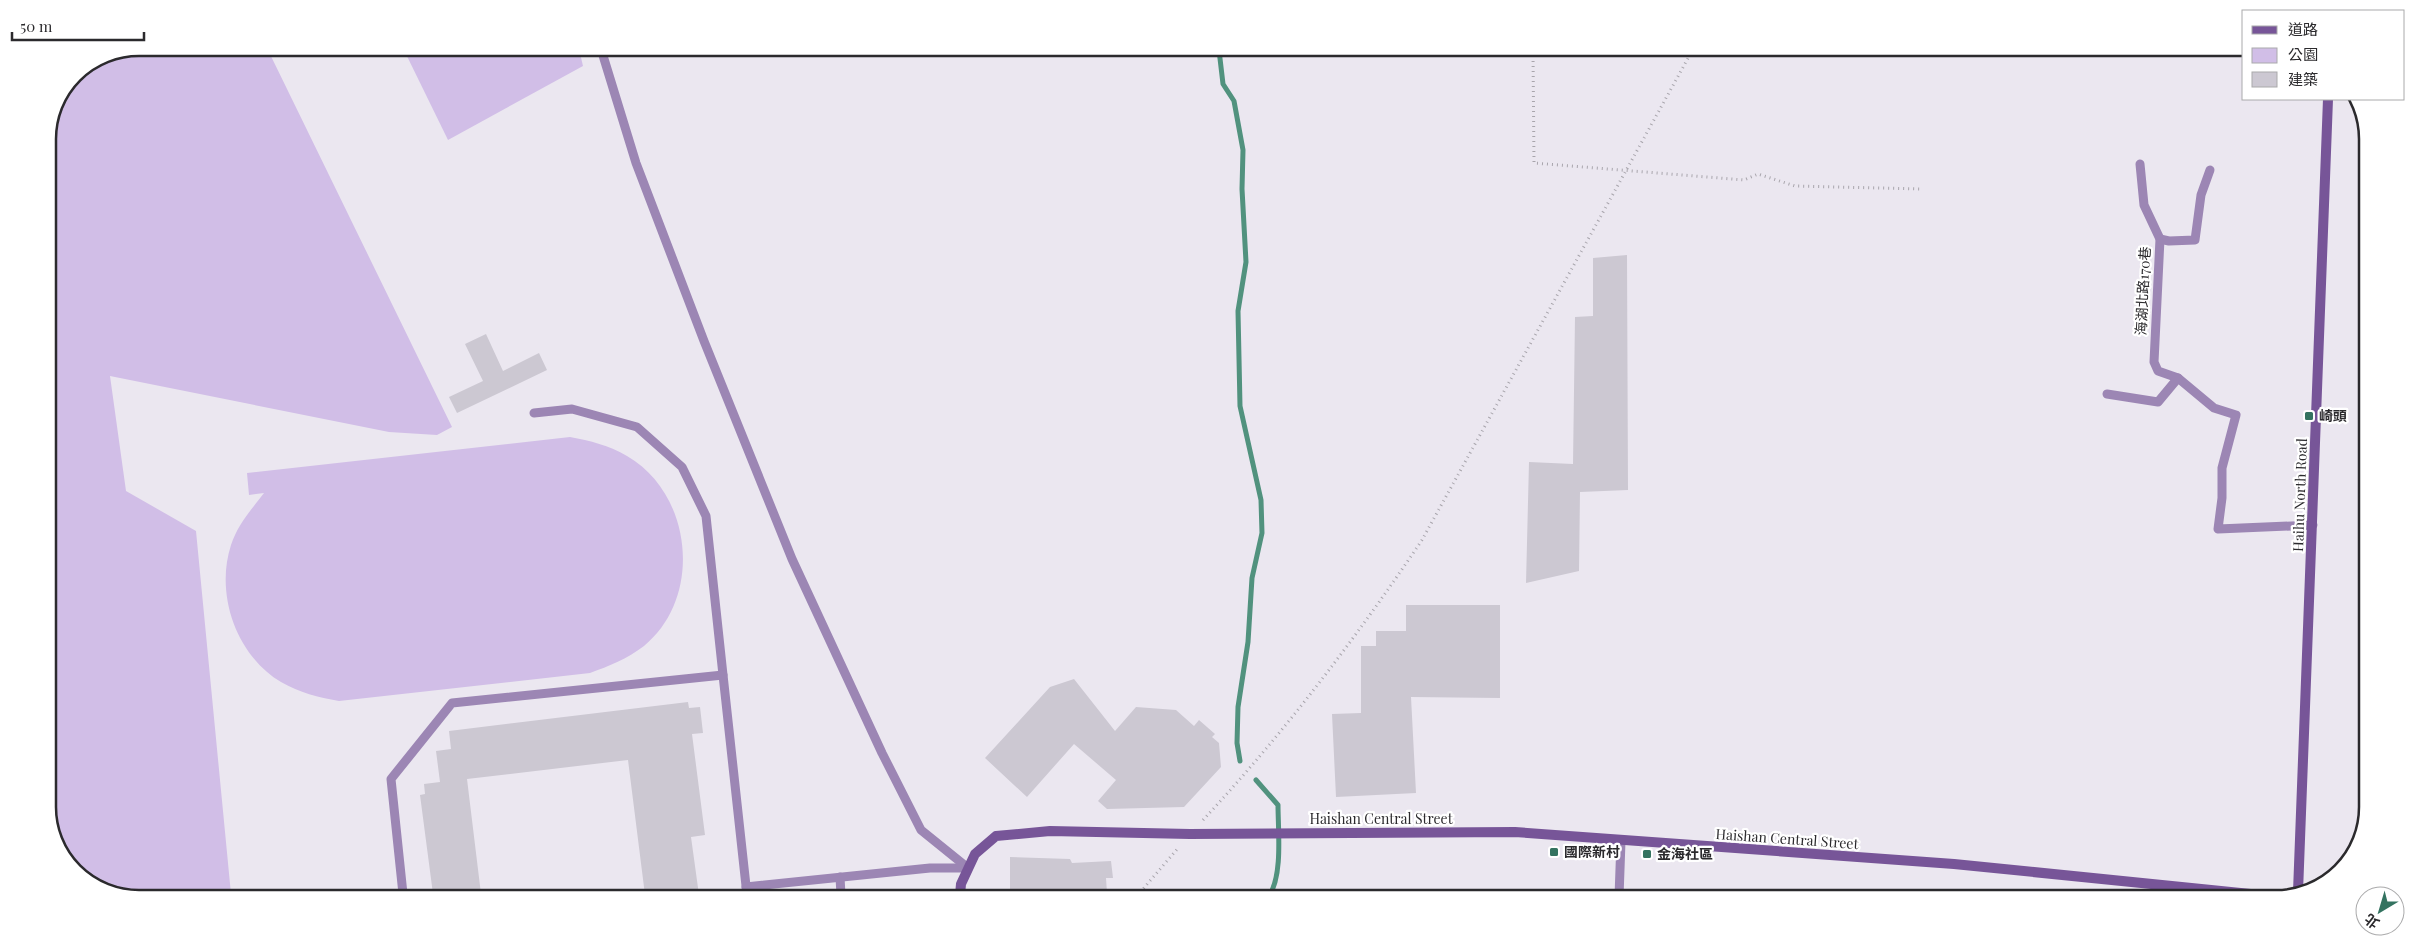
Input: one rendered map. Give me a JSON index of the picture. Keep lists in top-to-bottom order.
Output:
{
  "streets": {
    "street": ["Haihu North Road", "Haishan Central Street"],
    "lane": ["海湖北路170巷"]
  },
  "crossings": [
    ["海湖北路170巷", "Haihu North Road"]
  ],
  "places": {
    "transit": ["崎頭", "國際新村", "金海社區"]
  },
  "legend": ["道路", "公園", "建築"],
  "scale_bar": "50 m",
  "north": "bottom left"
}
